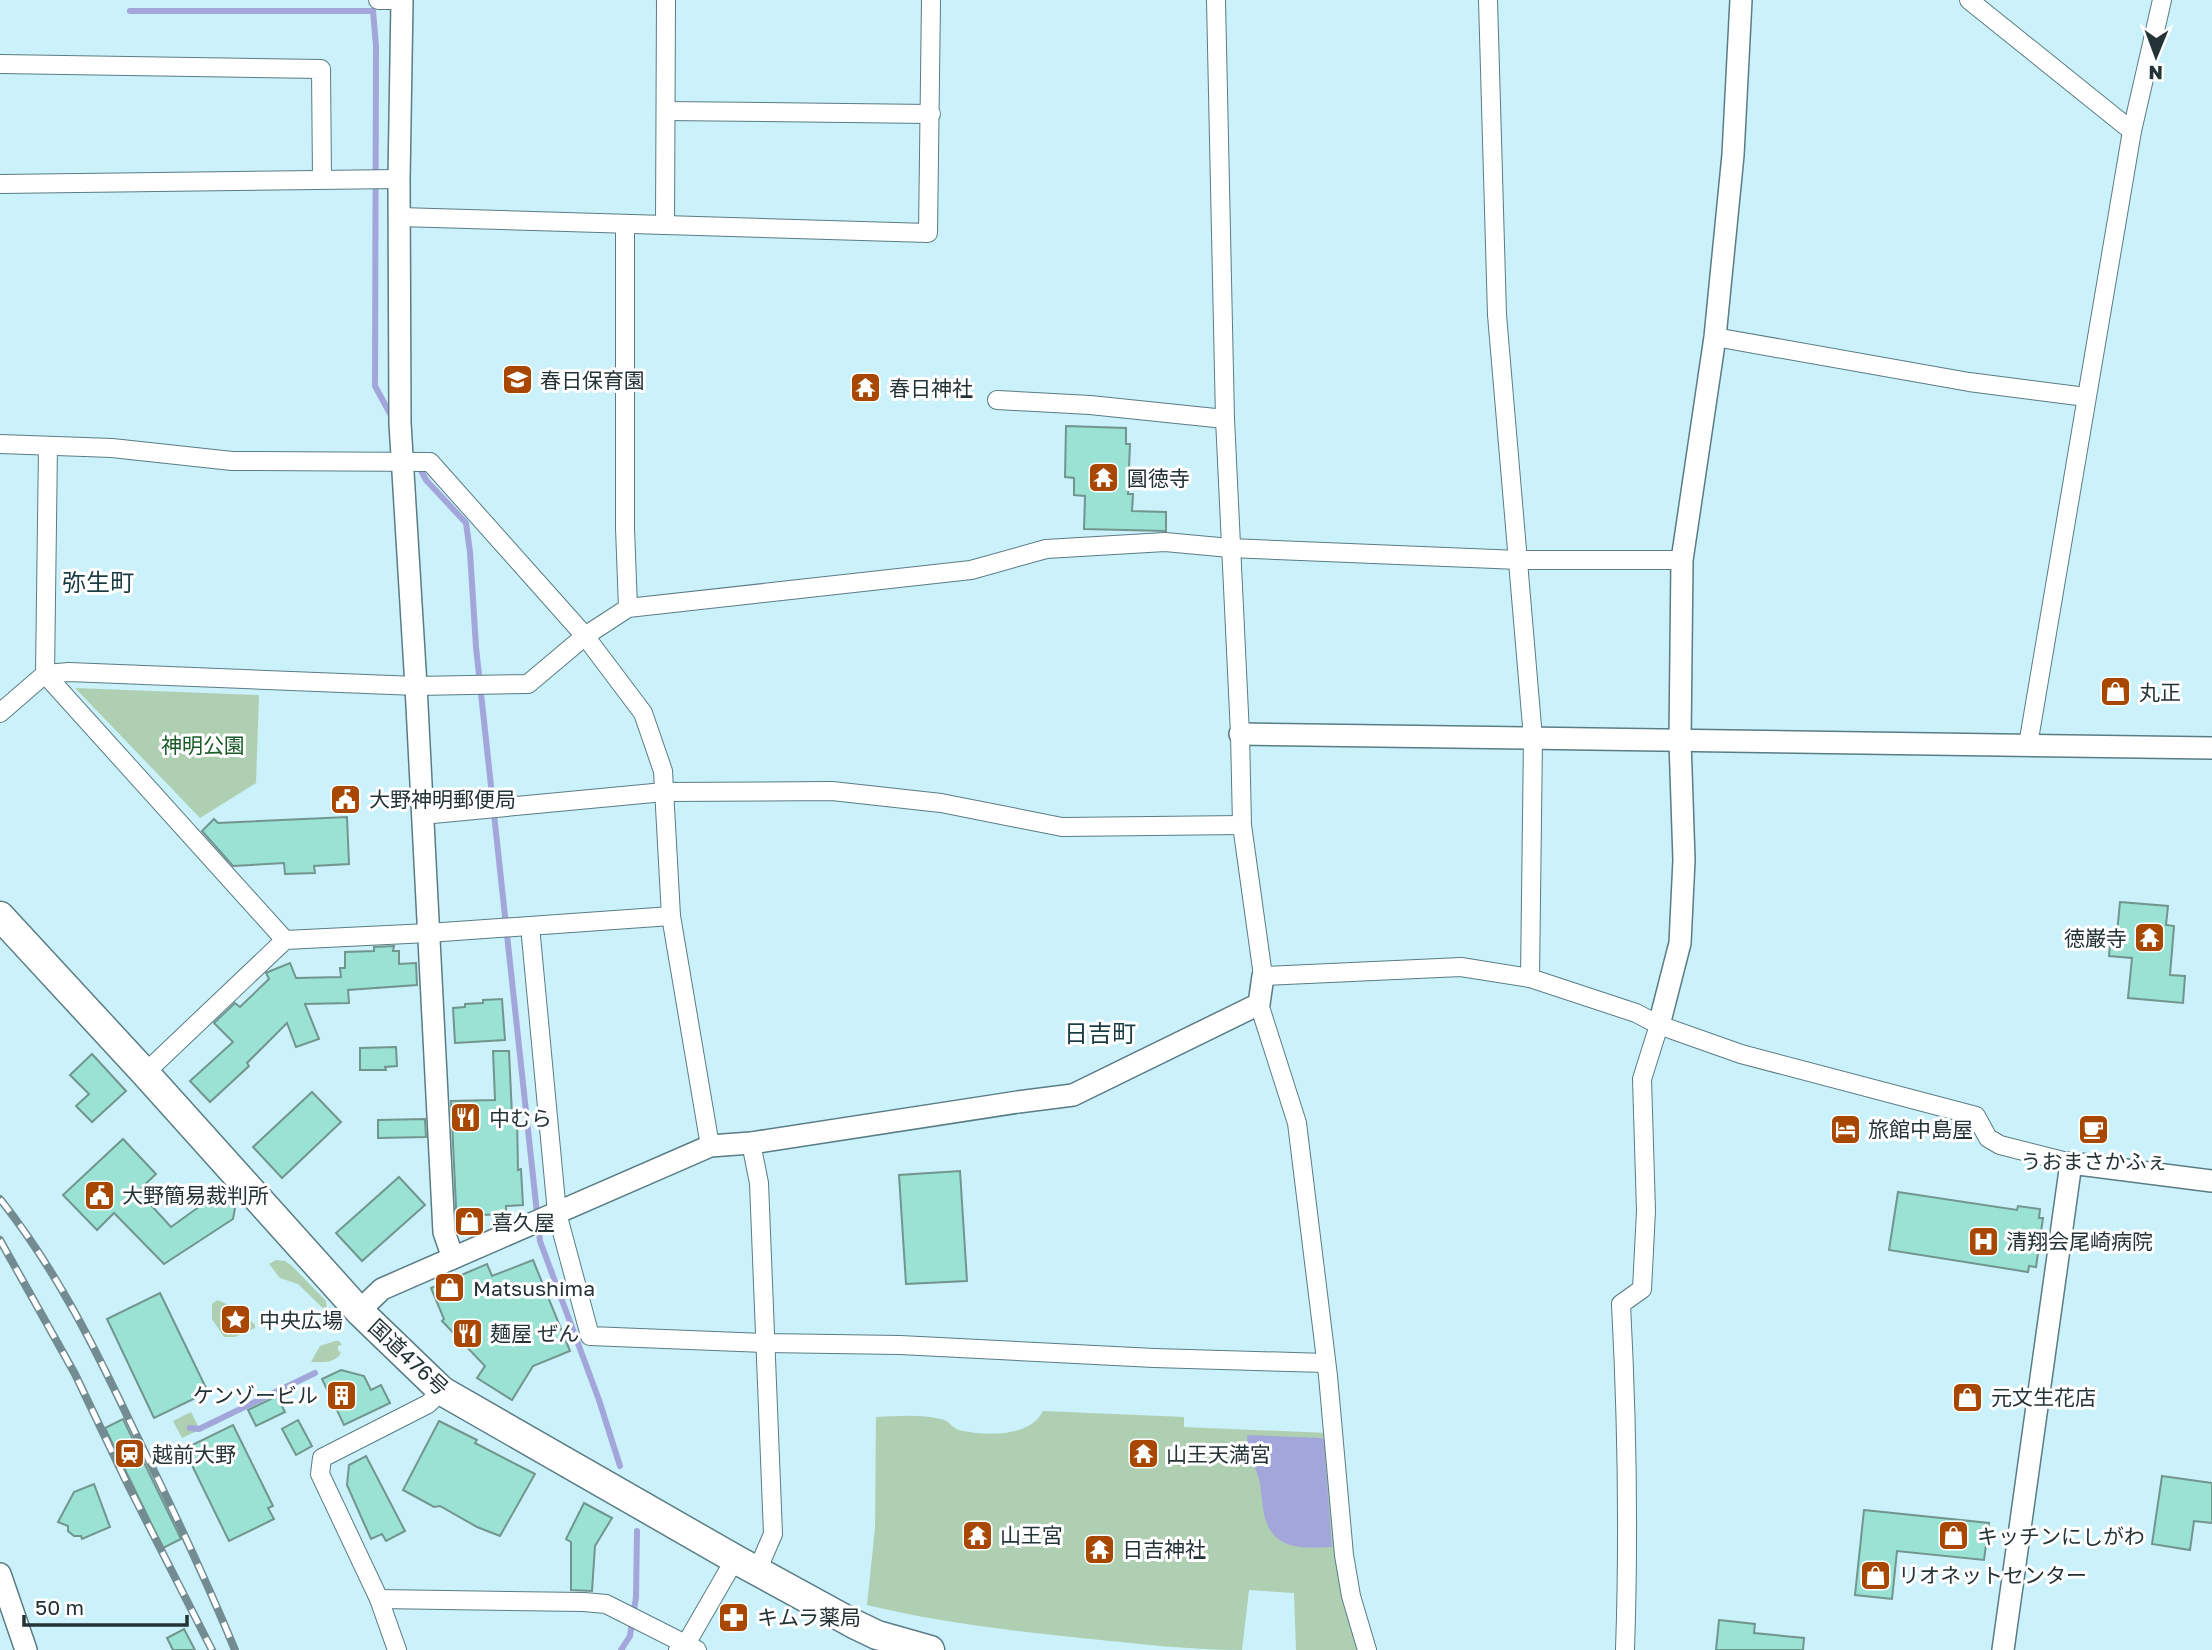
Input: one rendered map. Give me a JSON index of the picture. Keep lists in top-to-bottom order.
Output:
{
  "streets": {
    "highway": ["国道476号"]
  },
  "districts": ["弥生町", "日吉町"],
  "parks": ["神明公園"],
  "places": {
    "school or university": ["春日保育園"],
    "temple": [
      "春日神社",
      "圓徳寺",
      "徳巌寺",
      "山王天満宮",
      "山王宮",
      "日吉神社"
    ],
    "shop": [
      "丸正",
      "喜久屋",
      "Matsushima",
      "元文生花店",
      "キッチンにしがわ",
      "リオネットセンター"
    ],
    "public building": ["大野神明郵便局", "大野簡易裁判所"],
    "restaurant": ["中むら", "麺屋 ぜん"],
    "hotel": ["旅館中島屋"],
    "cafe": ["うおまさかふぇ"],
    "hospital": ["清翔会尾崎病院"],
    "place": ["中央広場"],
    "building": ["ケンゾービル"],
    "station": ["越前大野"],
    "pharmacy": ["キムラ薬局"]
  },
  "scale_bar": "50 m",
  "north": "bottom"
}
